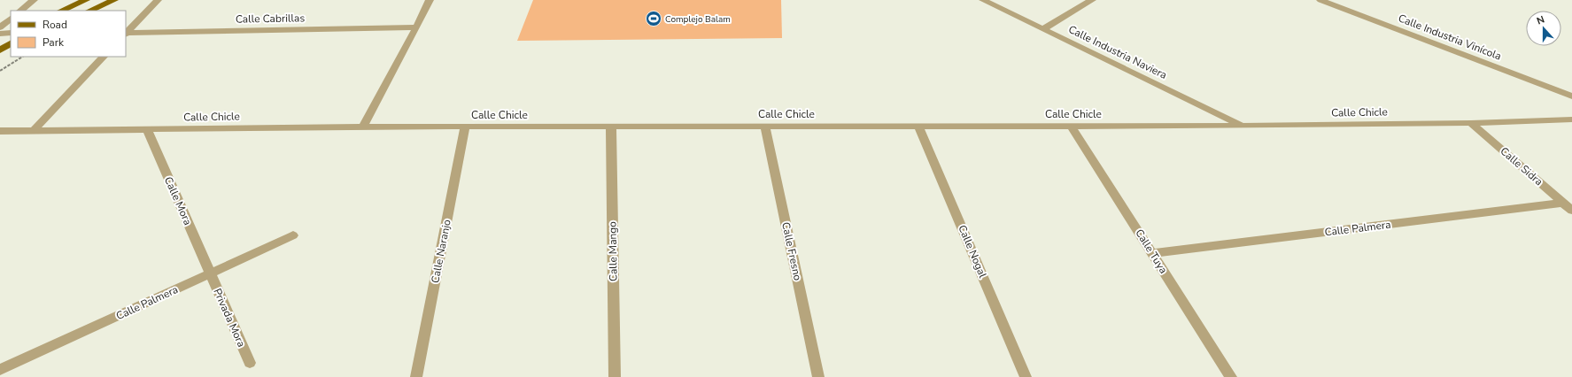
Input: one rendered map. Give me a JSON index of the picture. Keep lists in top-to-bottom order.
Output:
{
  "streets": {
    "street": [
      "Calle Cabrillas",
      "Calle Industria Vinícola",
      "Calle Industria Naviera",
      "Calle Chicle",
      "Calle Sidra",
      "Calle Mora",
      "Calle Palmera",
      "Calle Naranjo",
      "Calle Mango",
      "Calle Fresno",
      "Calle Nogal",
      "Calle Tuya",
      "Privada Mora"
    ]
  },
  "crossings": [
    ["Calle Industria Naviera", "Calle Chicle"],
    ["Calle Chicle", "Calle Sidra"],
    ["Calle Chicle", "Calle Mora"],
    ["Calle Chicle", "Calle Naranjo"],
    ["Calle Chicle", "Calle Mango"],
    ["Calle Chicle", "Calle Fresno"],
    ["Calle Chicle", "Calle Nogal"],
    ["Calle Chicle", "Calle Tuya"],
    ["Calle Sidra", "Calle Palmera"],
    ["Calle Mora", "Calle Palmera"],
    ["Calle Mora", "Privada Mora"],
    ["Calle Palmera", "Calle Tuya"],
    ["Calle Palmera", "Privada Mora"]
  ],
  "places": {
    "sports": ["Complejo Balam"]
  },
  "legend": ["Road", "Park"],
  "north": "top"
}
